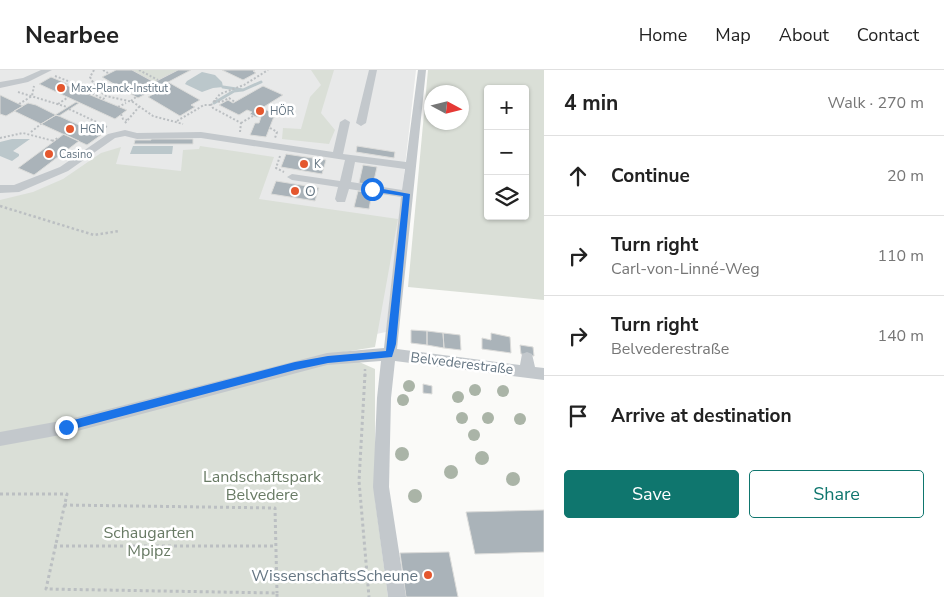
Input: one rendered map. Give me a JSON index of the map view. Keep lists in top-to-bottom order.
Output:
{
  "streets": {
    "street": ["Belvederestraße"]
  },
  "parks": ["Landschaftspark Belvedere", "Schaugarten Mpipz"],
  "places": [
    "Max-Planck-Institut",
    "HÖR",
    "HGN",
    "Casino",
    "K",
    "O",
    "WissenschaftsScheune"
  ],
  "north": "right",
  "page": {
    "header": "Nearbee",
    "nav": [
      "Home",
      "Map",
      "About",
      "Contact"
    ],
    "heading": ["4 min", "Walk · 270 m"],
    "map_buttons": ["+", "−"],
    "list": [
      ["Continue", "20 m"],
      ["Turn right", "Carl-von-Linné-Weg", "110 m"],
      ["Turn right", "Belvederestraße", "140 m"],
      "Arrive at destination"
    ],
    "buttons": ["Save", "Share"]
  }
}
